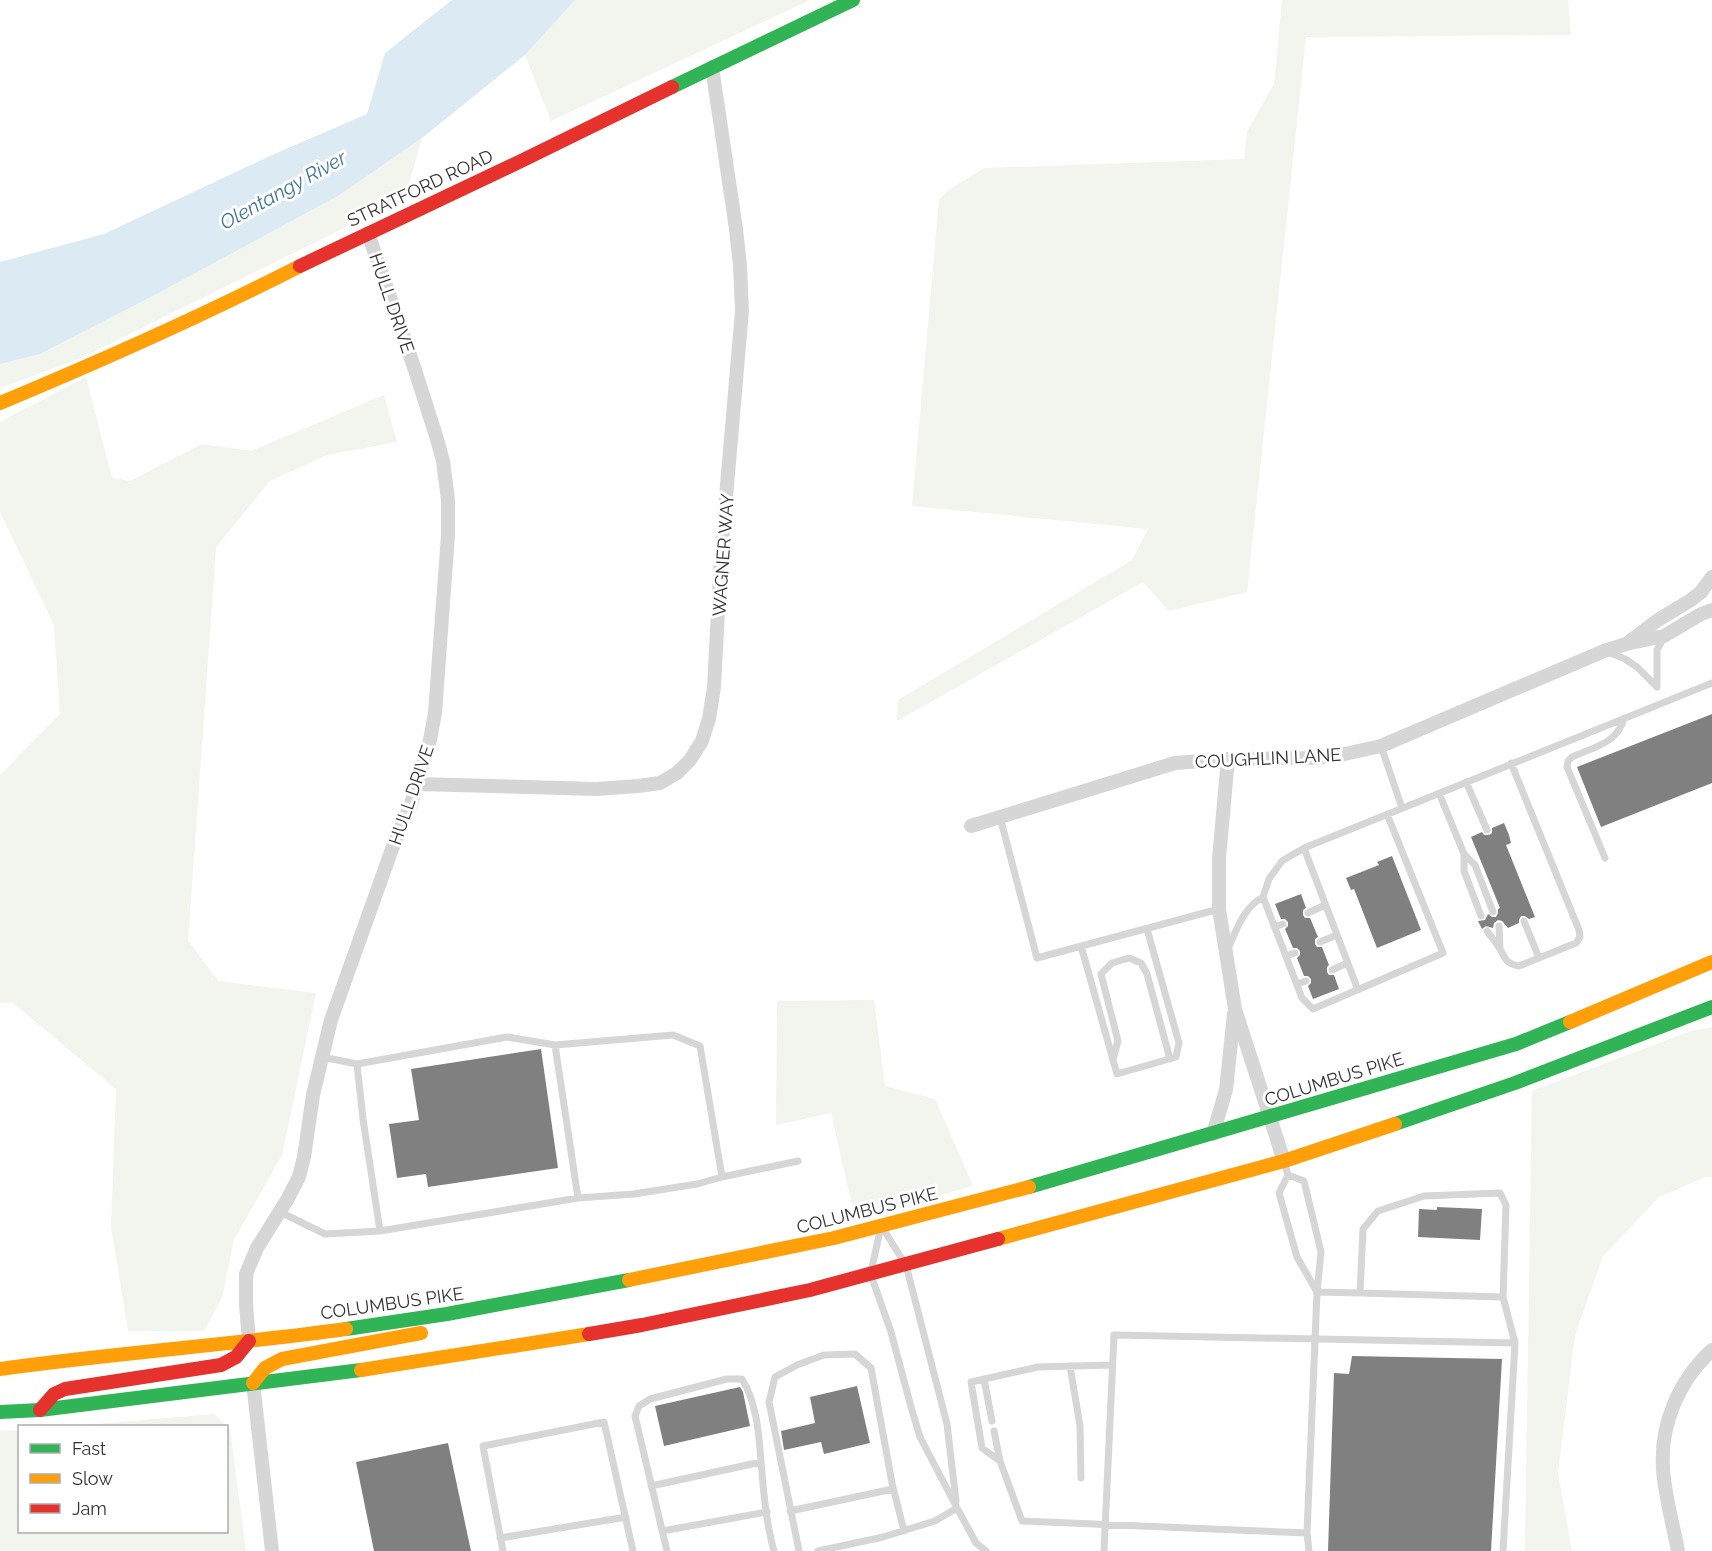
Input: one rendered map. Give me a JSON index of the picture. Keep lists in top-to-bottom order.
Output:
{
  "streets": {
    "main road": ["STRATFORD ROAD", "COLUMBUS PIKE"],
    "street": ["HULL DRIVE", "WAGNER WAY", "COUGHLIN LANE"]
  },
  "crossings": [
    ["STRATFORD ROAD", "HULL DRIVE"],
    ["STRATFORD ROAD", "WAGNER WAY"],
    ["HULL DRIVE", "WAGNER WAY"],
    ["HULL DRIVE", "COLUMBUS PIKE"]
  ],
  "water": ["Olentangy River"],
  "legend": ["Fast", "Slow", "Jam"]
}
